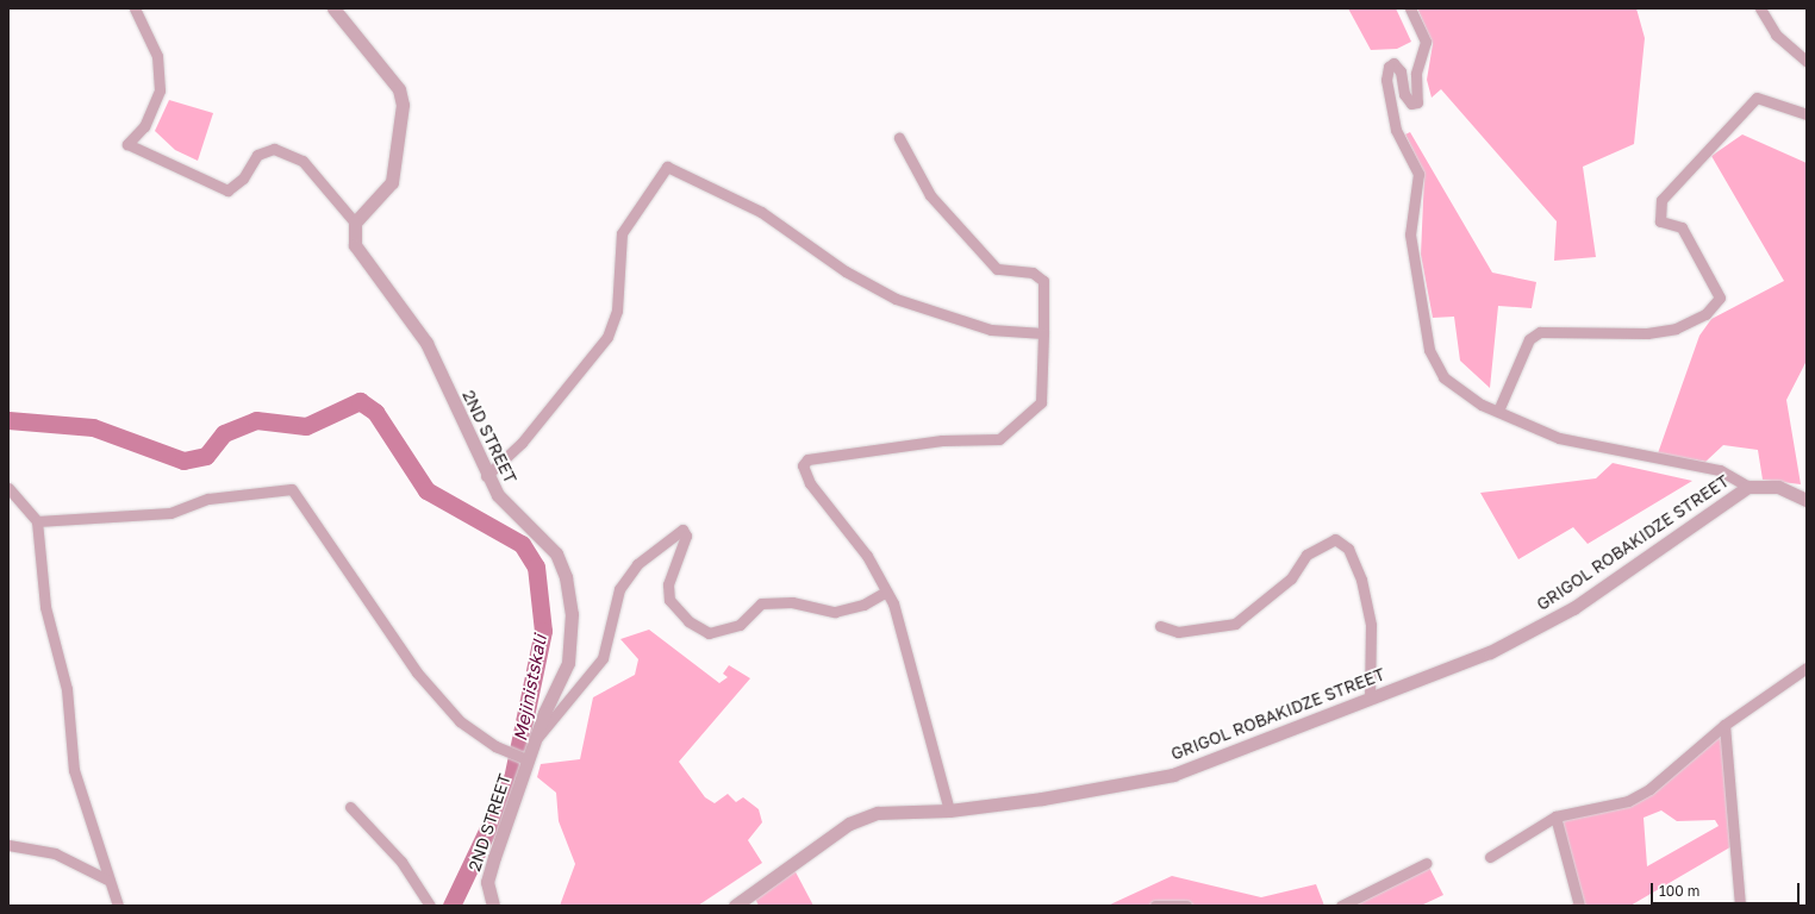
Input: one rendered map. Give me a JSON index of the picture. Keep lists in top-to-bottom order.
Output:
{
  "streets": {
    "street": ["2ND STREET", "GRIGOL ROBAKIDZE STREET"]
  },
  "water": ["Mejinistskali"],
  "scale_bar": "100 m"
}
